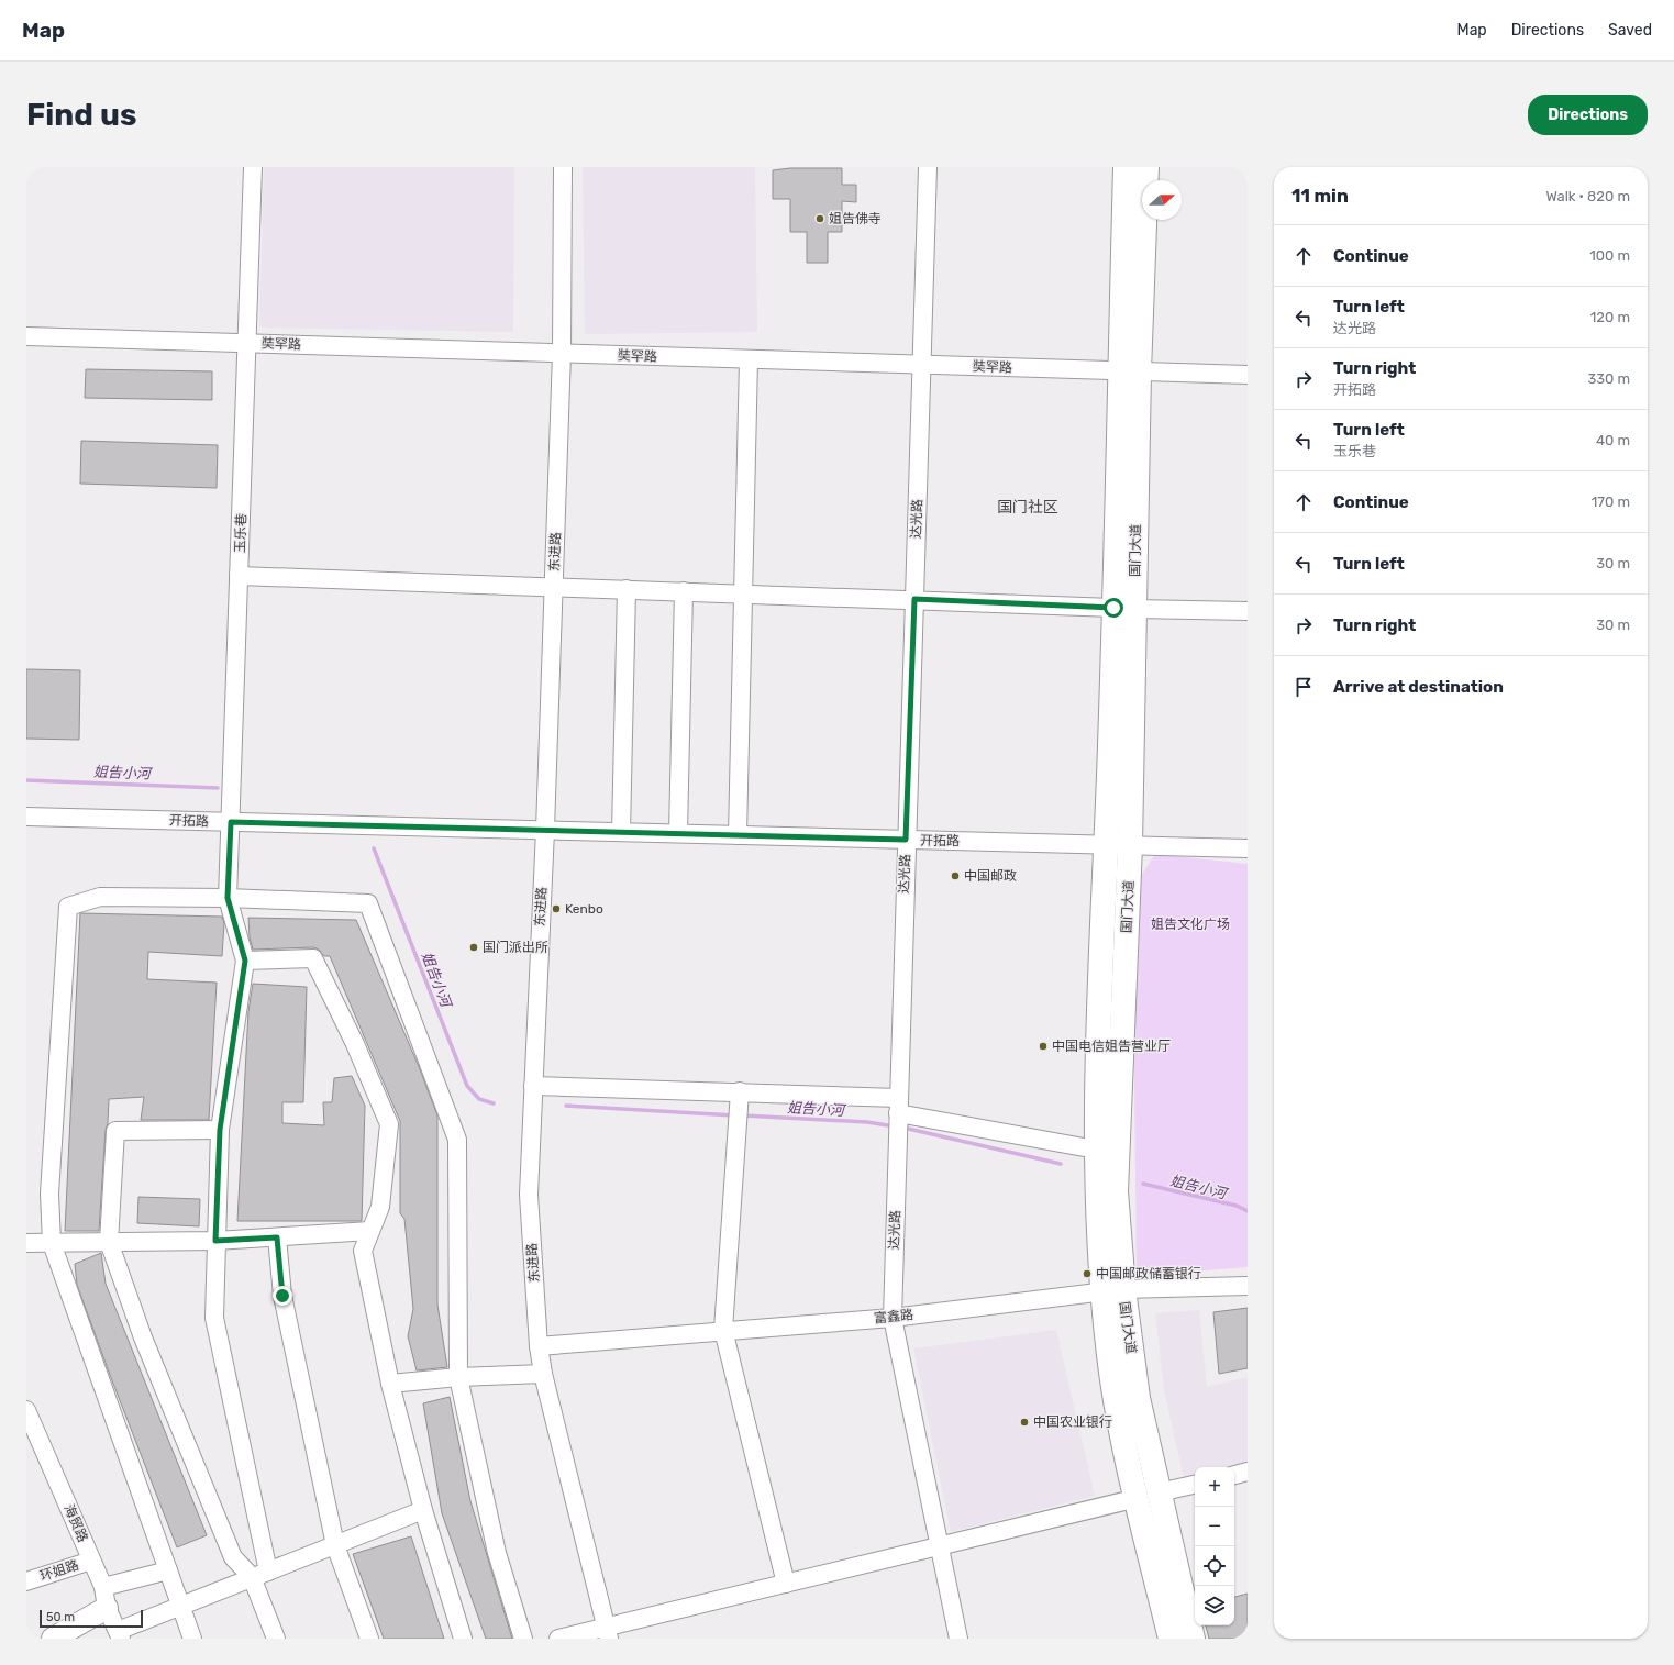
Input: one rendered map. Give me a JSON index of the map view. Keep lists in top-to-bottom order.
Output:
{
  "streets": {
    "highway": ["国门大道"],
    "street": [
      "奘罕路",
      "达光路",
      "玉乐巷",
      "东进路",
      "开拓路",
      "富鑫路",
      "海贸路",
      "环姐路"
    ]
  },
  "crossings": [
    ["奘罕路", "达光路"],
    ["奘罕路", "玉乐巷"],
    ["奘罕路", "国门大道"],
    ["奘罕路", "东进路"],
    ["达光路", "开拓路"],
    ["达光路", "富鑫路"],
    ["玉乐巷", "开拓路"],
    ["国门大道", "开拓路"],
    ["国门大道", "富鑫路"],
    ["东进路", "开拓路"],
    ["东进路", "富鑫路"],
    ["海贸路", "环姐路"]
  ],
  "districts": ["国门社区"],
  "water": ["姐告小河"],
  "parks": ["姐告文化广场"],
  "places": [
    "姐告佛寺",
    "中国邮政",
    "Kenbo",
    "国门派出所",
    "中国电信姐告营业厅",
    "中国邮政储蓄银行",
    "中国农业银行"
  ],
  "scale_bar": "50 m",
  "north": "right",
  "page": {
    "header": "Map",
    "nav": ["Map", "Directions", "Saved"],
    "buttons": "Directions",
    "title": "Find us",
    "heading": ["11 min", "Walk · 820 m"],
    "list": [
      ["Continue", "100 m"],
      ["Turn left", "达光路", "120 m"],
      ["Turn right", "开拓路", "330 m"],
      ["Turn left", "玉乐巷", "40 m"],
      ["Continue", "170 m"],
      ["Turn left", "30 m"],
      ["Turn right", "30 m"],
      "Arrive at destination"
    ],
    "map_buttons": ["+", "−"],
    "scale": "50 m"
  }
}
